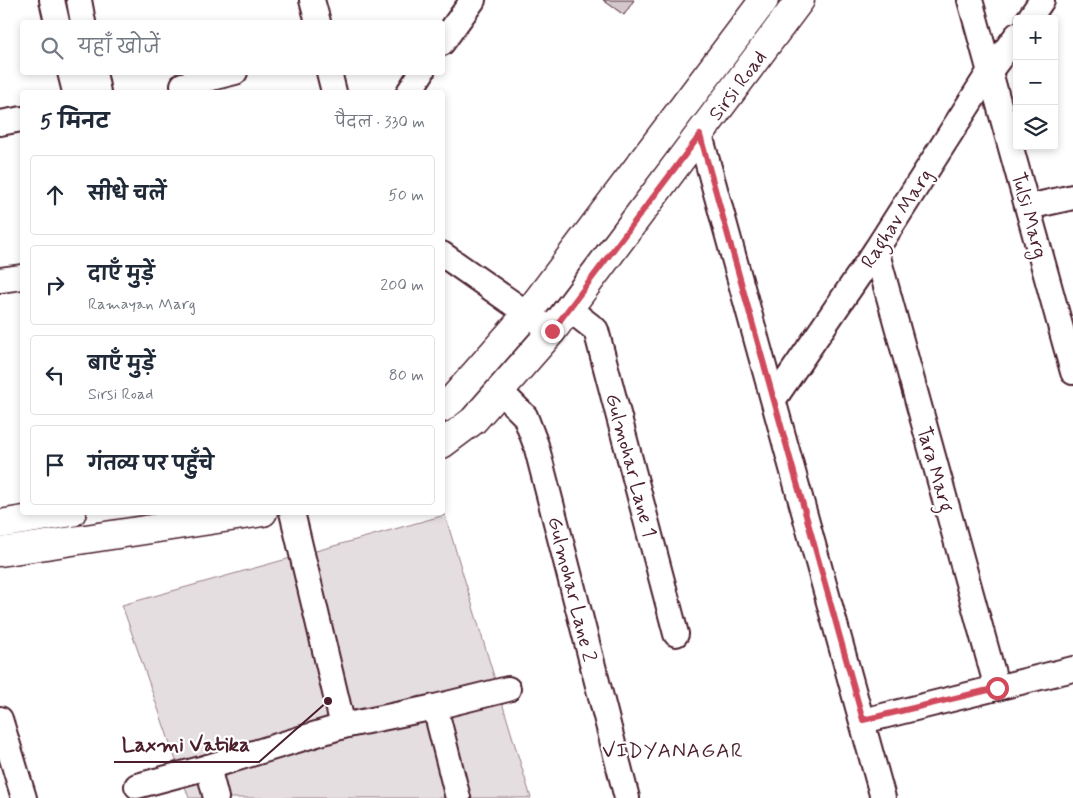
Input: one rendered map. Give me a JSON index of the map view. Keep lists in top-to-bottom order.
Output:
{
  "streets": {
    "main road": ["Sirsi Road"],
    "street": [
      "Tulsi Marg",
      "Raghav Marg",
      "Gulmohar Lane 1",
      "Tara Marg",
      "Gulmohar Lane 2"
    ]
  },
  "crossings": [
    ["Sirsi Road", "Gulmohar Lane 1"],
    ["Sirsi Road", "Gulmohar Lane 2"],
    ["Tulsi Marg", "Raghav Marg"],
    ["Raghav Marg", "Tara Marg"]
  ],
  "districts": ["VIDYANAGAR"],
  "places": ["Laxmi Vatika"],
  "page": {
    "map_buttons": ["+", "−"],
    "search": "यहाँ खोजें",
    "heading": ["5 मिनट", "पैदल · 330 m"],
    "list": [
      ["सीधे चलें", "50 m"],
      ["दाएँ मुड़ें", "Ramayan Marg", "200 m"],
      ["बाएँ मुड़ें", "Sirsi Road", "80 m"],
      "गंतव्य पर पहुँचे"
    ]
  }
}
